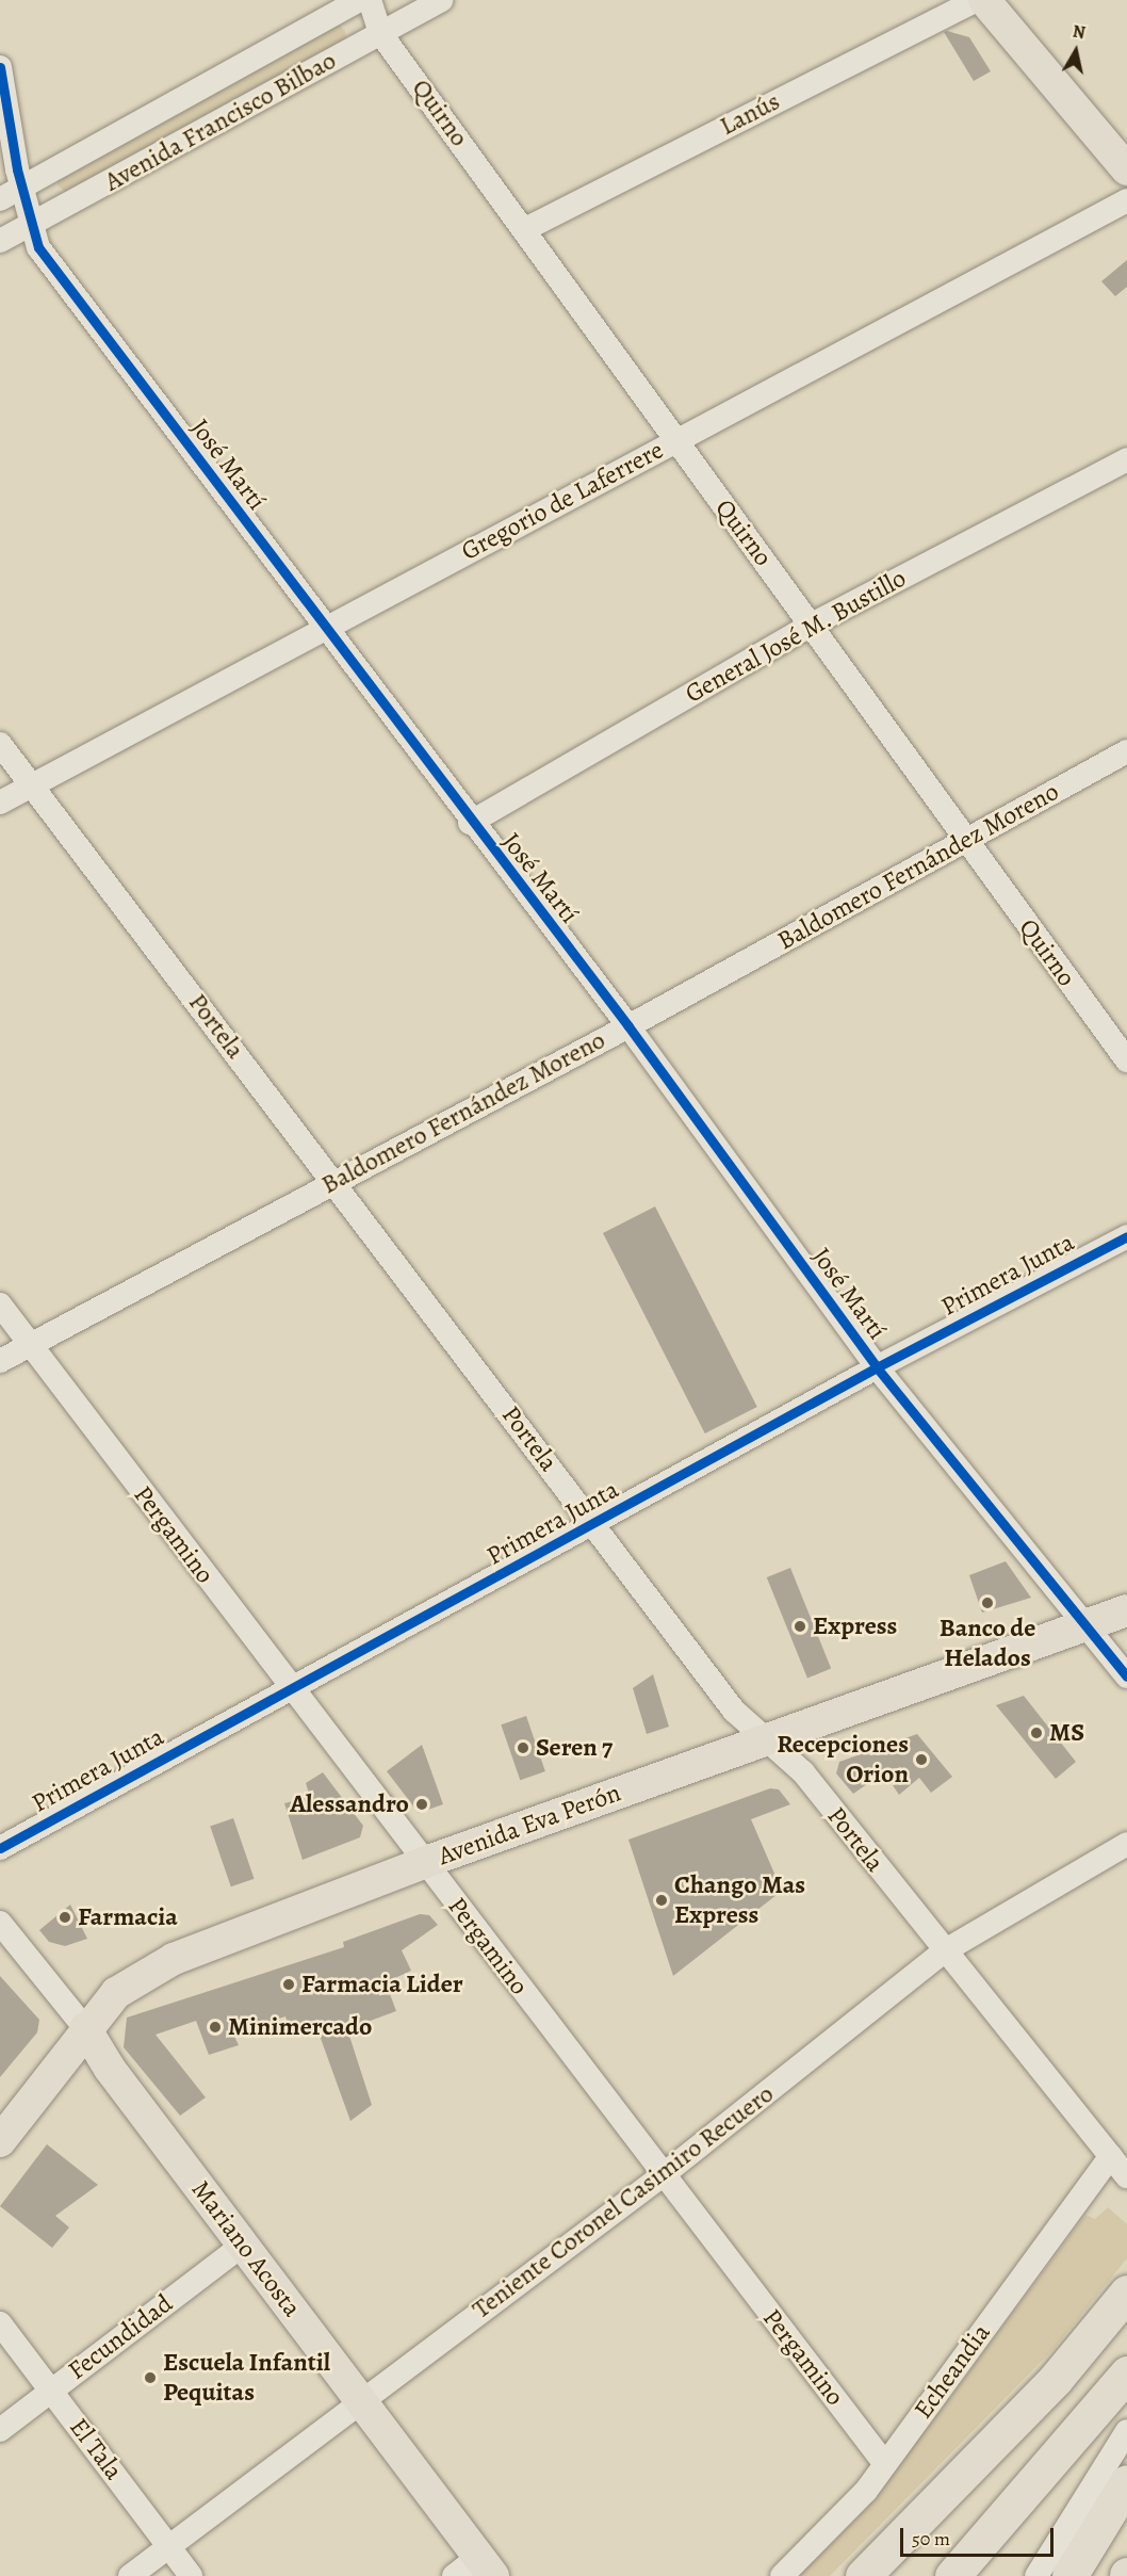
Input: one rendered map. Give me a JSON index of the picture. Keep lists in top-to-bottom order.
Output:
{
  "streets": {
    "main road": ["Avenida Eva Perón", "Mariano Acosta"],
    "street": [
      "Quirno",
      "Lanús",
      "Avenida Francisco Bilbao",
      "José Martí",
      "Gregorio de Laferrere",
      "General José M. Bustillo",
      "Baldomero Fernández Moreno",
      "Portela",
      "Primera Junta",
      "Pergamino",
      "Teniente Coronel Casimiro Recuero",
      "Fecundidad",
      "Echeandia",
      "El Tala"
    ]
  },
  "crossings": [
    ["Quirno", "Lanús"],
    ["Quirno", "Avenida Francisco Bilbao"],
    ["Quirno", "Gregorio de Laferrere"],
    ["Quirno", "General José M. Bustillo"],
    ["Quirno", "Baldomero Fernández Moreno"],
    ["Avenida Francisco Bilbao", "José Martí"],
    ["José Martí", "Gregorio de Laferrere"],
    ["José Martí", "General José M. Bustillo"],
    ["José Martí", "Baldomero Fernández Moreno"],
    ["José Martí", "Primera Junta"],
    ["José Martí", "Avenida Eva Perón"],
    ["Gregorio de Laferrere", "Portela"],
    ["Baldomero Fernández Moreno", "Portela"],
    ["Baldomero Fernández Moreno", "Pergamino"],
    ["Portela", "Primera Junta"],
    ["Portela", "Avenida Eva Perón"],
    ["Portela", "Teniente Coronel Casimiro Recuero"],
    ["Portela", "Echeandia"],
    ["Primera Junta", "Pergamino"],
    ["Pergamino", "Avenida Eva Perón"],
    ["Pergamino", "Teniente Coronel Casimiro Recuero"],
    ["Pergamino", "Echeandia"],
    ["Avenida Eva Perón", "Mariano Acosta"],
    ["Teniente Coronel Casimiro Recuero", "Mariano Acosta"],
    ["Teniente Coronel Casimiro Recuero", "El Tala"],
    ["Mariano Acosta", "Fecundidad"],
    ["Fecundidad", "El Tala"]
  ],
  "places": [
    "Banco de Helados",
    "Express",
    "MS",
    "Seren 7",
    "Recepciones Orion",
    "Alessandro",
    "Chango Mas Express",
    "Farmacia",
    "Farmacia Lider",
    "Minimercado",
    "Escuela Infantil Pequitas"
  ],
  "scale_bar": "50 m",
  "north": "top"
}
